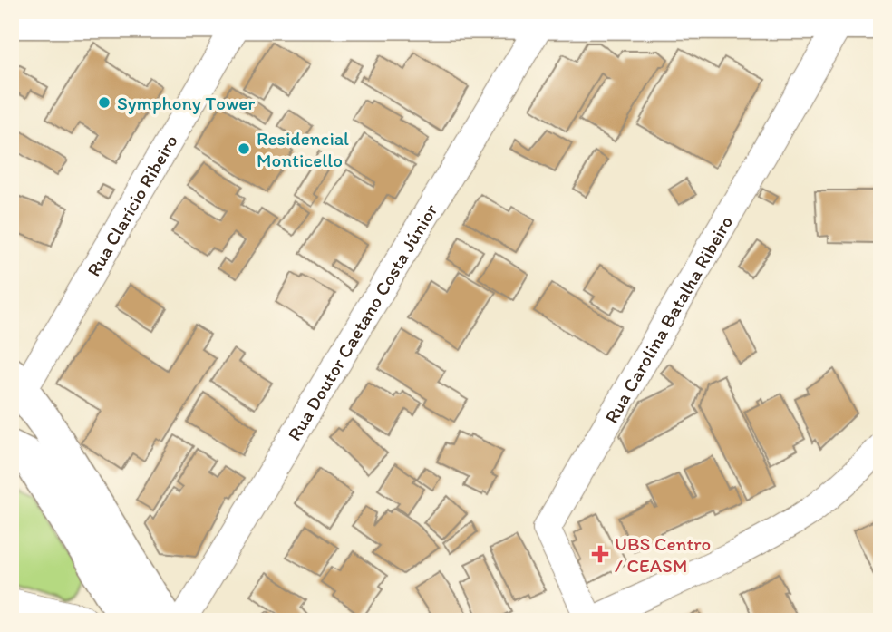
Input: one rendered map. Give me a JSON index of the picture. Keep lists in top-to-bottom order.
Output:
{
  "streets": {
    "street": ["Rua Clarício Ribeiro", "Rua Carolina Batalha Ribeiro", "Rua Doutor Caetano Costa Júnior"]
  },
  "places": {
    "other": ["Symphony Tower", "Residencial Monticello"],
    "health": ["UBS Centro / CEASM"]
  }
}
